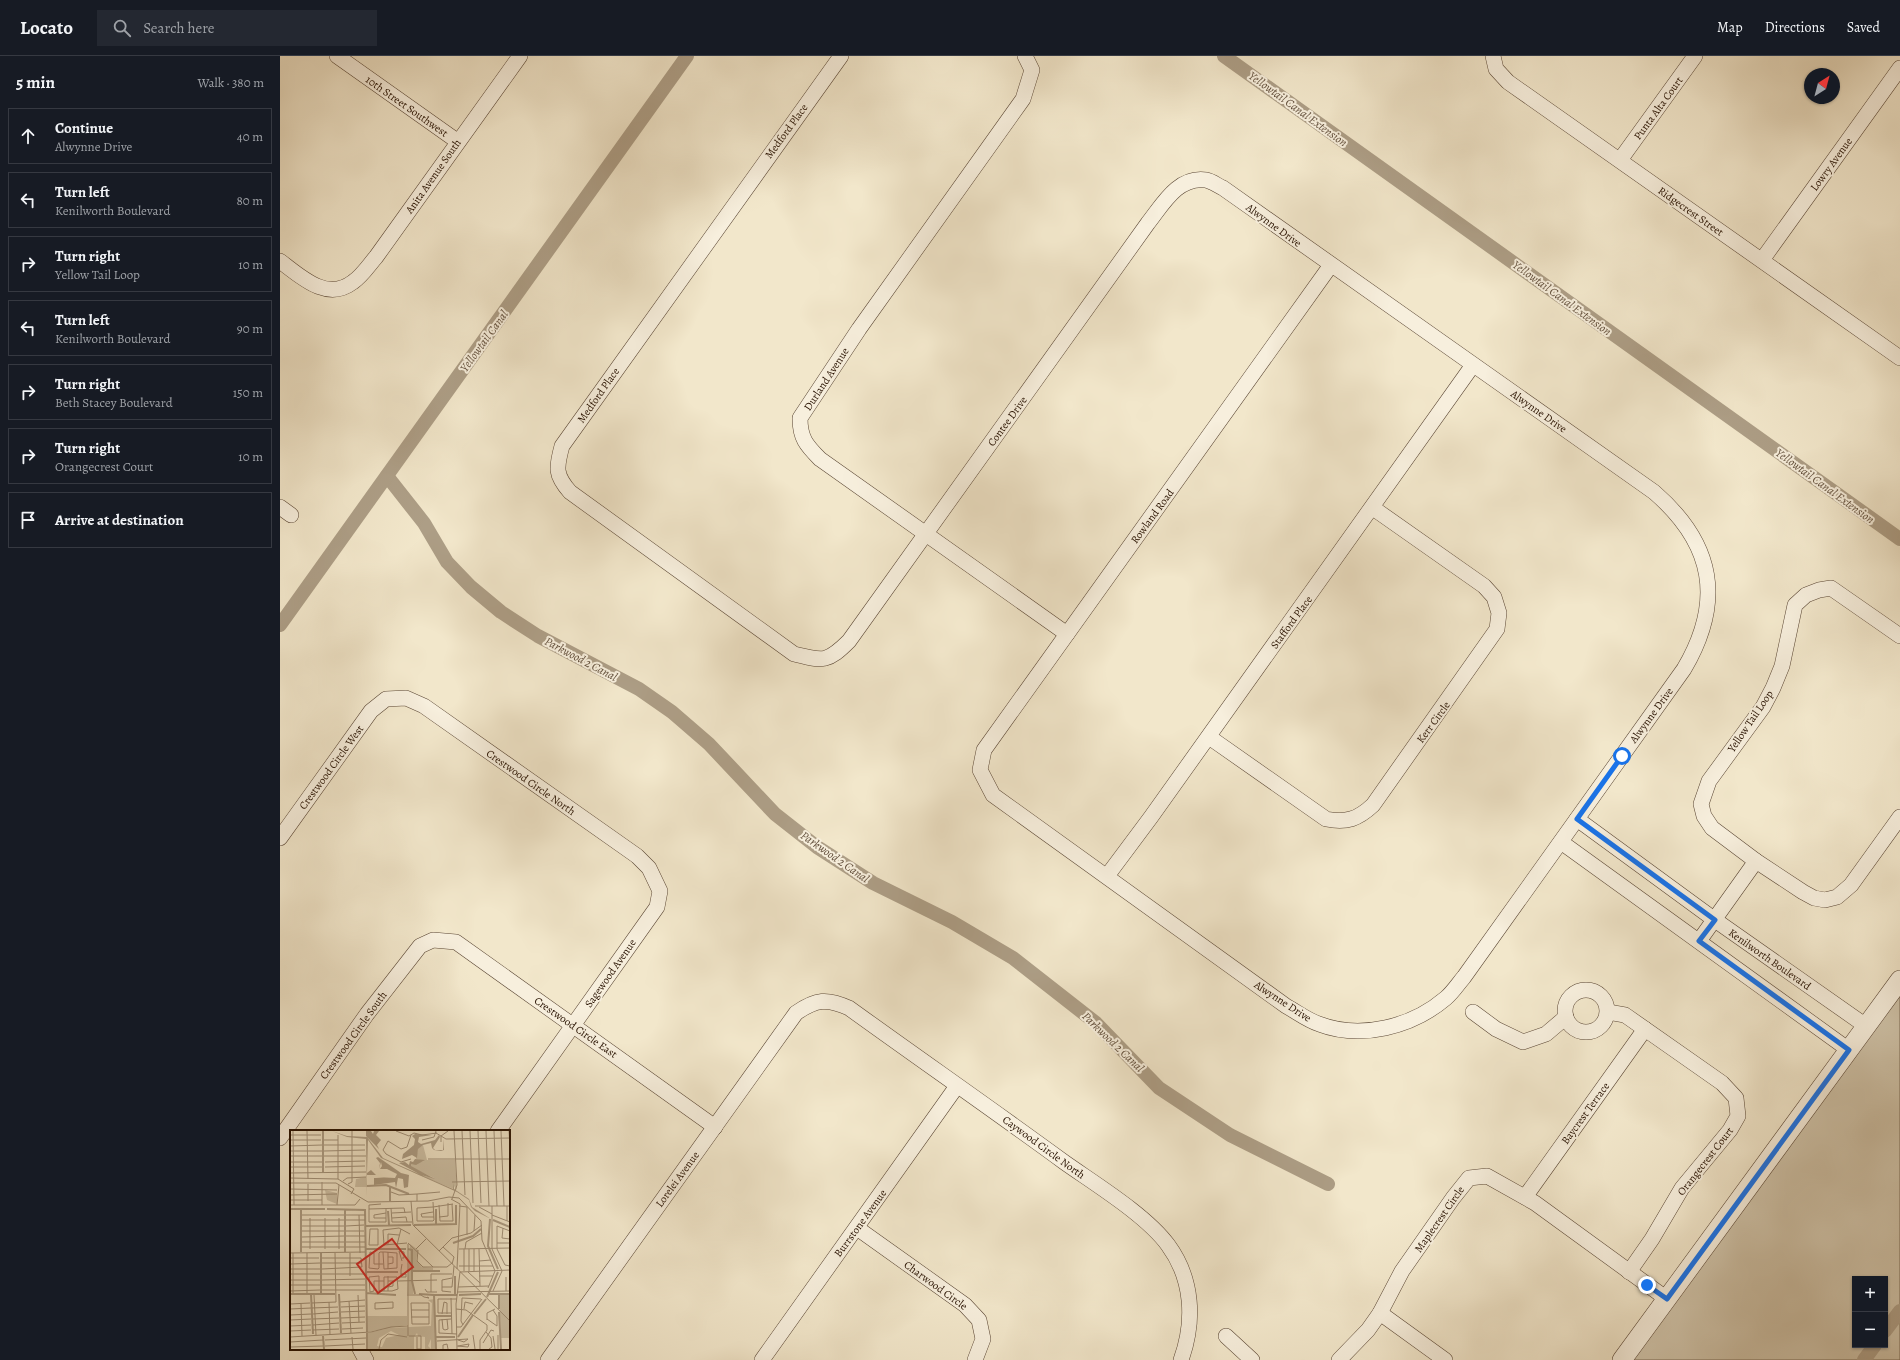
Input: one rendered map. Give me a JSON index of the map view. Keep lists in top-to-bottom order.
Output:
{
  "streets": {
    "street": [
      "10th Street Southwest",
      "Punta Alta Court",
      "Medford Place",
      "Lowry Avenue",
      "Anita Avenue South",
      "Ridgecrest Street",
      "Alwynne Drive",
      "Durland Avenue",
      "Contee Drive",
      "Rowland Road",
      "Stafford Place",
      "Yellow Tail Loop",
      "Kerr Circle",
      "Crestwood Circle West",
      "Crestwood Circle North",
      "Kenilworth Boulevard",
      "Sagewood Avenue",
      "Crestwood Circle East",
      "Crestwood Circle South",
      "Baycrest Terrace",
      "Caywood Circle North",
      "Orangecrest Court",
      "Lorelei Avenue",
      "Maplecrest Circle",
      "Burrstone Avenue",
      "Charwood Circle"
    ]
  },
  "crossings": [
    ["10th Street Southwest", "Anita Avenue South"],
    ["Punta Alta Court", "Ridgecrest Street"],
    ["Medford Place", "Contee Drive"],
    ["Lowry Avenue", "Ridgecrest Street"],
    ["Alwynne Drive", "Contee Drive"],
    ["Alwynne Drive", "Rowland Road"],
    ["Alwynne Drive", "Stafford Place"],
    ["Alwynne Drive", "Kenilworth Boulevard"],
    ["Durland Avenue", "Contee Drive"],
    ["Durland Avenue", "Rowland Road"],
    ["Stafford Place", "Kerr Circle"],
    ["Crestwood Circle West", "Crestwood Circle North"],
    ["Crestwood Circle North", "Sagewood Avenue"],
    ["Sagewood Avenue", "Crestwood Circle East"],
    ["Crestwood Circle East", "Crestwood Circle South"],
    ["Crestwood Circle East", "Lorelei Avenue"],
    ["Baycrest Terrace", "Orangecrest Court"],
    ["Baycrest Terrace", "Maplecrest Circle"],
    ["Caywood Circle North", "Lorelei Avenue"],
    ["Caywood Circle North", "Burrstone Avenue"],
    ["Burrstone Avenue", "Charwood Circle"]
  ],
  "water": ["Yellowtail Canal Extension", "Yellowtail Canal", "Parkwood 2 Canal"],
  "north": "top right",
  "page": {
    "header": "Locato",
    "search": "Search here",
    "nav": ["Map", "Directions", "Saved"],
    "heading": ["5 min", "Walk · 380 m"],
    "list": [
      ["Continue", "Alwynne Drive", "40 m"],
      ["Turn left", "Kenilworth Boulevard", "80 m"],
      ["Turn right", "Yellow Tail Loop", "10 m"],
      ["Turn left", "Kenilworth Boulevard", "90 m"],
      ["Turn right", "Beth Stacey Boulevard", "150 m"],
      ["Turn right", "Orangecrest Court", "10 m"],
      "Arrive at destination"
    ],
    "map_buttons": ["+", "−"]
  }
}
